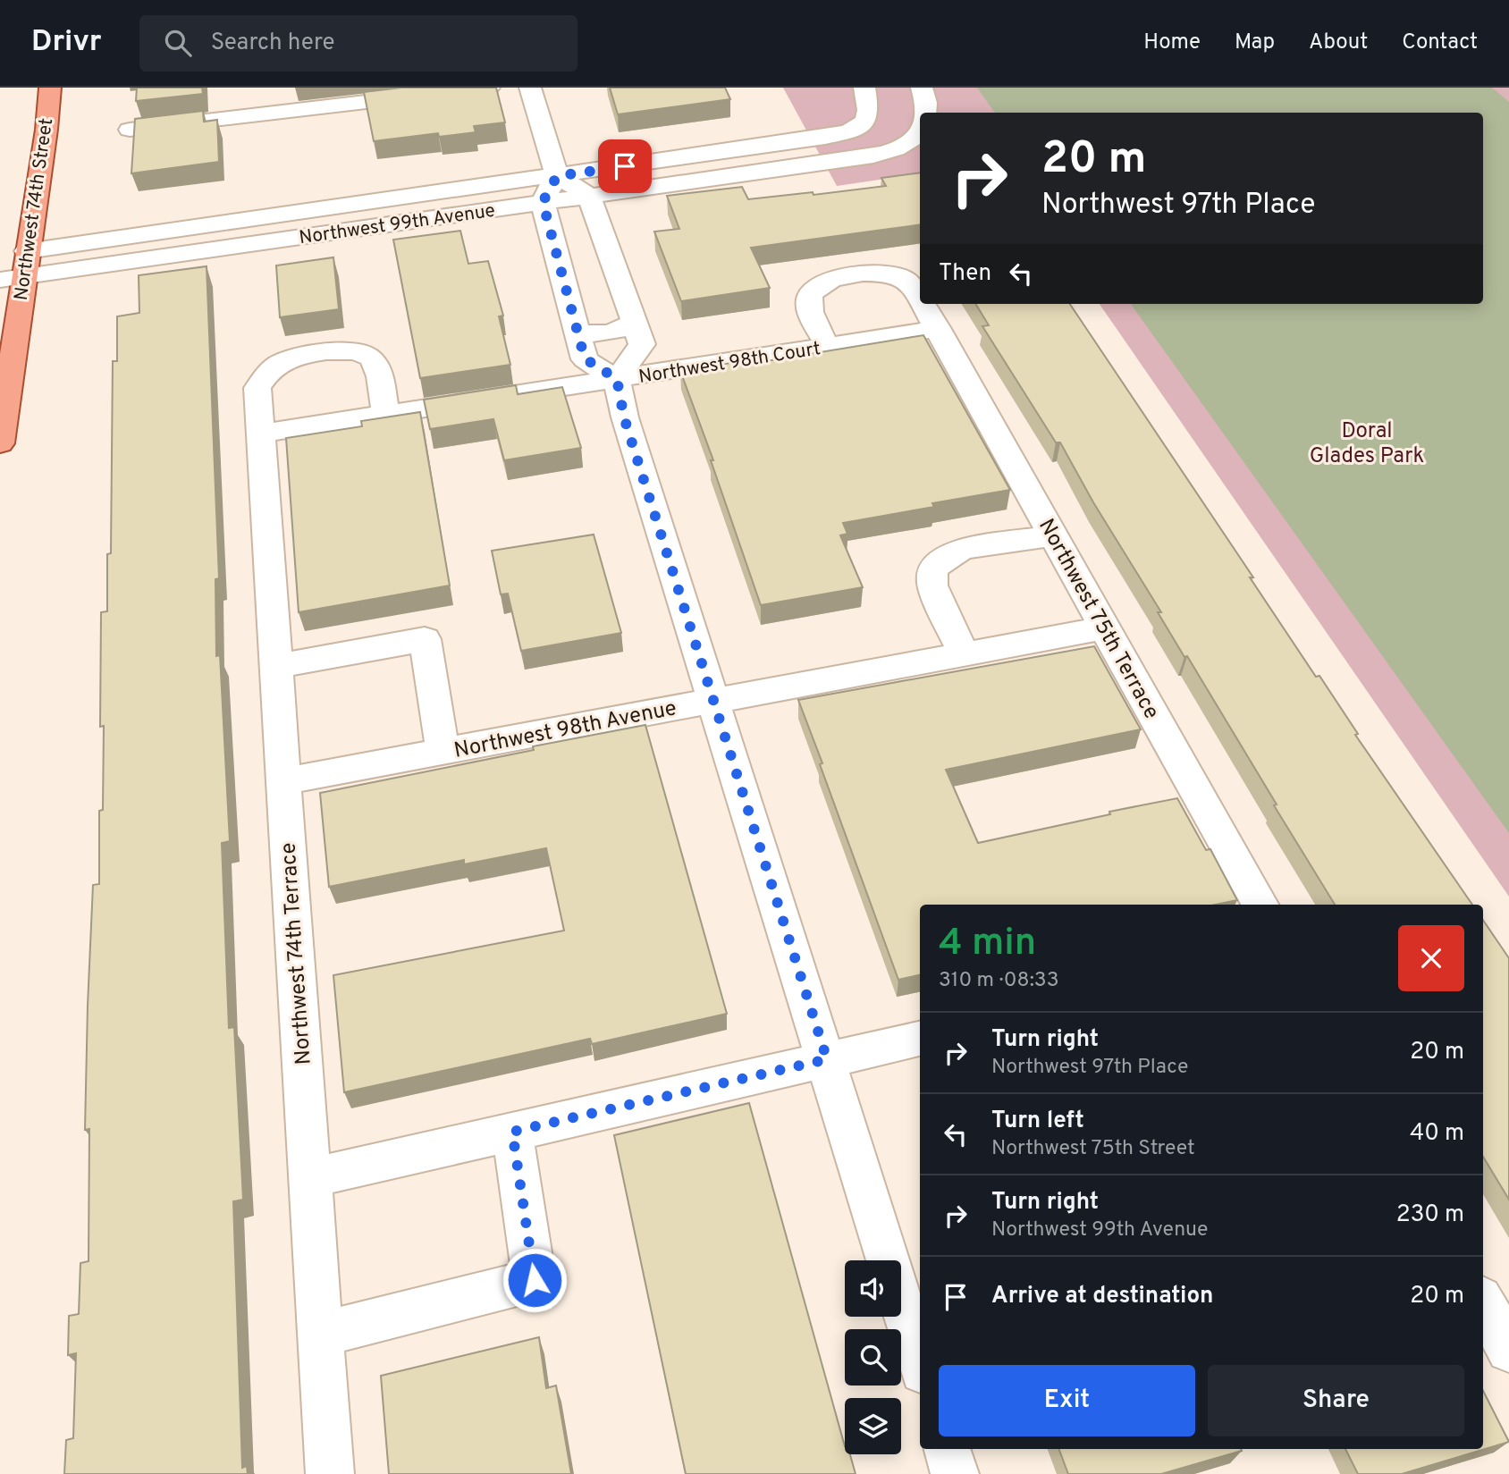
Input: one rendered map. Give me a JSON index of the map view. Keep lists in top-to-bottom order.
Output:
{
  "streets": {
    "main road": ["Northwest 74th Street"],
    "street": [
      "Northwest 99th Avenue",
      "Northwest 98th Court",
      "Northwest 75th Terrace",
      "Northwest 98th Avenue",
      "Northwest 74th Terrace"
    ]
  },
  "crossings": [
    ["Northwest 74th Street", "Northwest 99th Avenue"],
    ["Northwest 98th Court", "Northwest 75th Terrace"],
    ["Northwest 98th Court", "Northwest 74th Terrace"],
    ["Northwest 75th Terrace", "Northwest 98th Avenue"],
    ["Northwest 98th Avenue", "Northwest 74th Terrace"]
  ],
  "parks": ["Doral Glades Park"],
  "page": {
    "header": "Drivr",
    "search": "Search here",
    "nav": [
      "Home",
      "Map",
      "About",
      "Contact"
    ],
    "turn": ["20 m", "Northwest 97th Place"],
    "then": "Then",
    "heading": ["4 min", "310 m · 08:33"],
    "list": [
      {
        "name": "Turn right",
        "note": "Northwest 97th Place",
        "value": "20 m"
      },
      {
        "name": "Turn left",
        "note": "Northwest 75th Street",
        "value": "40 m"
      },
      {
        "name": "Turn right",
        "note": "Northwest 99th Avenue",
        "value": "230 m"
      },
      {
        "name": "Arrive at destination",
        "value": "20 m"
      }
    ],
    "buttons": ["Exit", "Share"]
  }
}
